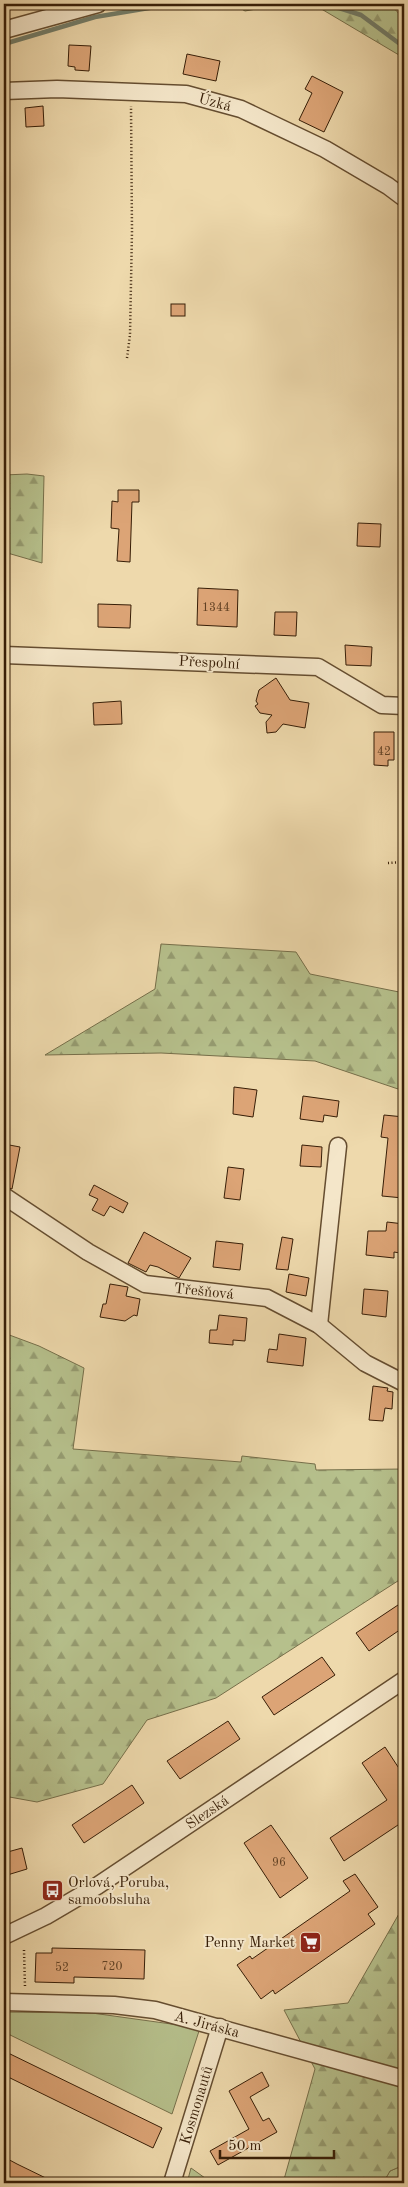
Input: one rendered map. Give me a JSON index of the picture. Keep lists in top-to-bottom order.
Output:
{
  "streets": {
    "street": [
      "Úzká",
      "Přespolní",
      "Třešňová",
      "Slezská",
      "A. Jiráska",
      "Kosmonautů"
    ]
  },
  "crossings": [
    ["A. Jiráska", "Kosmonautů"]
  ],
  "places": {
    "bus stop": ["Orlová, Poruba, samoobsluha"],
    "supermarket": ["Penny Market"]
  },
  "house_numbers": [
    "1344",
    "42",
    "96",
    "720",
    "52"
  ],
  "scale_bar": "50 m"
}
